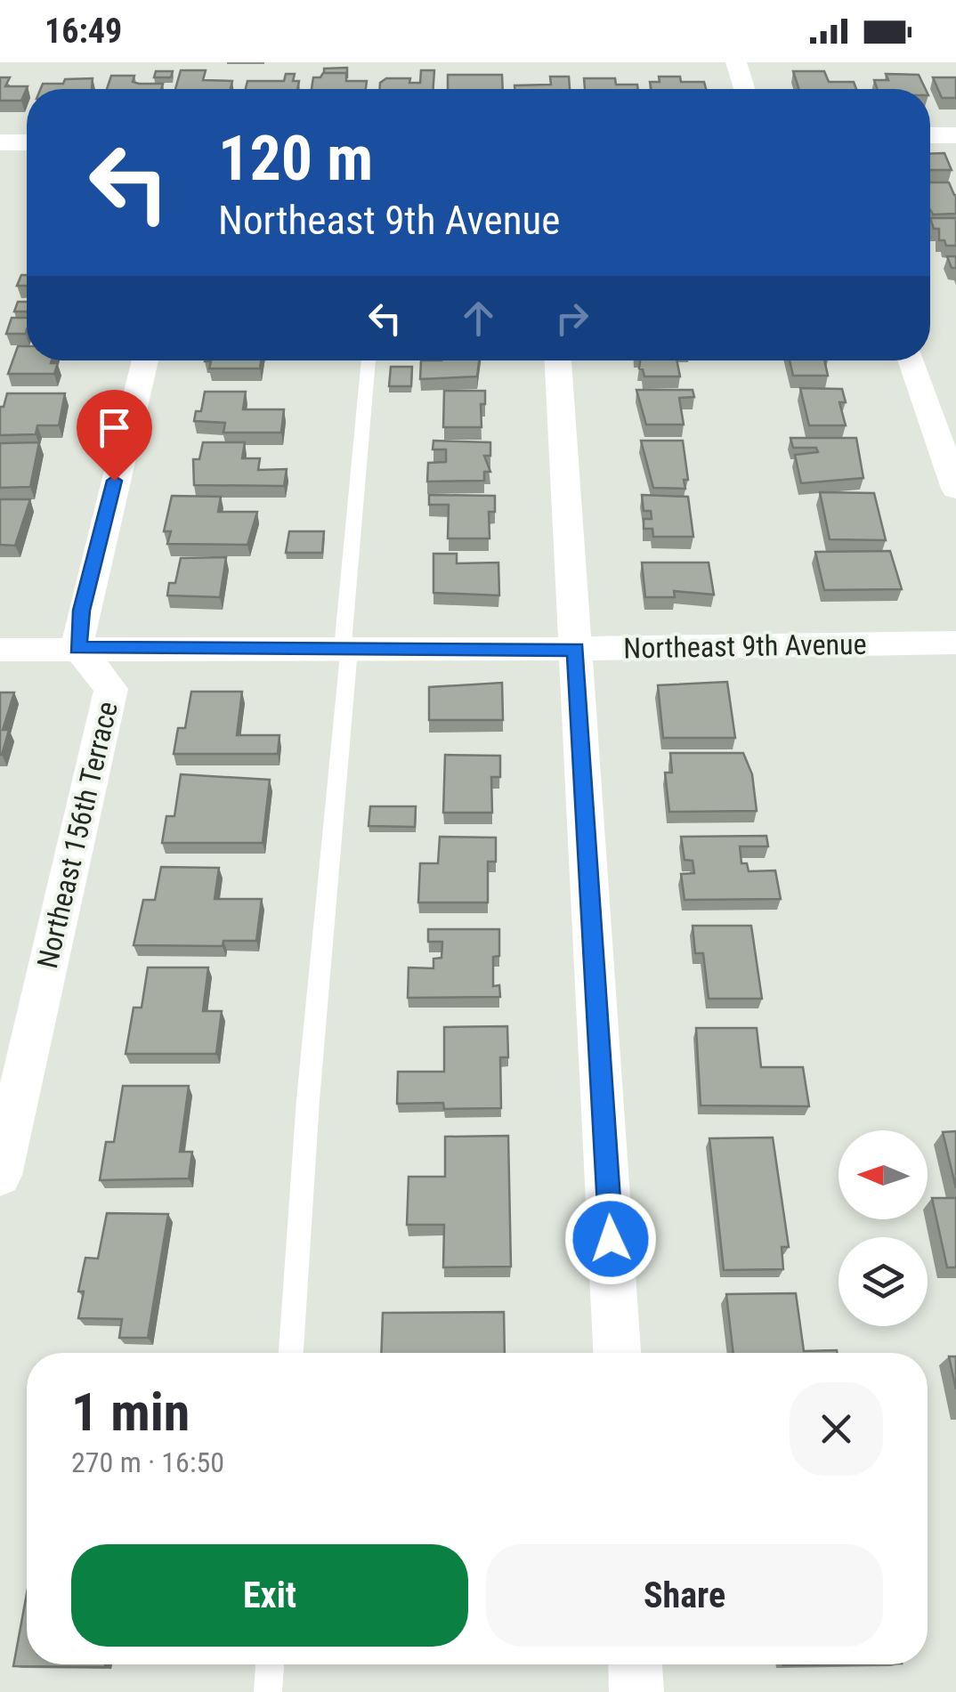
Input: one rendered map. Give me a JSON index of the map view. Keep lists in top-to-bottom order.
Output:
{
  "streets": {
    "street": ["Northeast 9th Avenue", "Northeast 156th Terrace"]
  },
  "crossings": [
    ["Northeast 9th Avenue", "Northeast 156th Terrace"]
  ],
  "north": "left",
  "page": {
    "status": "16:49",
    "turn": ["120 m", "Northeast 9th Avenue"],
    "heading": ["1 min", "270 m · 16:50"],
    "buttons": ["Exit", "Share"]
  }
}
